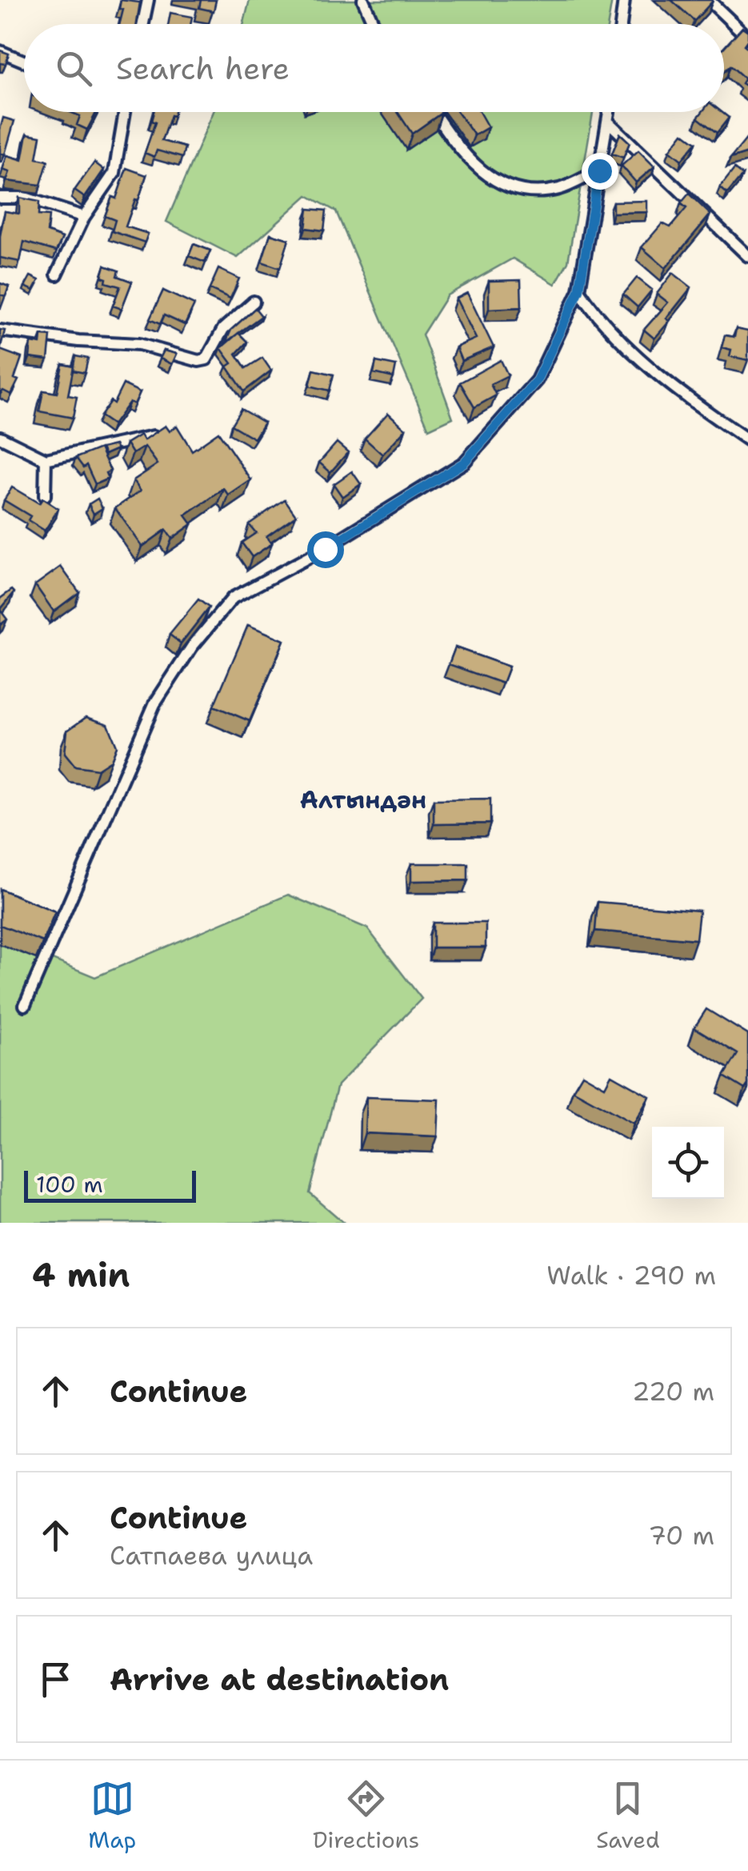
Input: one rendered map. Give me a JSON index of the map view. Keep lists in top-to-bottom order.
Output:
{
  "districts": ["Алтындән"],
  "scale_bar": "100 m",
  "page": {
    "search": "Search here",
    "scale": "100 m",
    "heading": ["4 min", "Walk · 290 m"],
    "list": [
      ["Continue", "220 m"],
      ["Continue", "Сатпаева улица", "70 m"],
      "Arrive at destination"
    ],
    "nav": ["Map", "Directions", "Saved"]
  }
}
